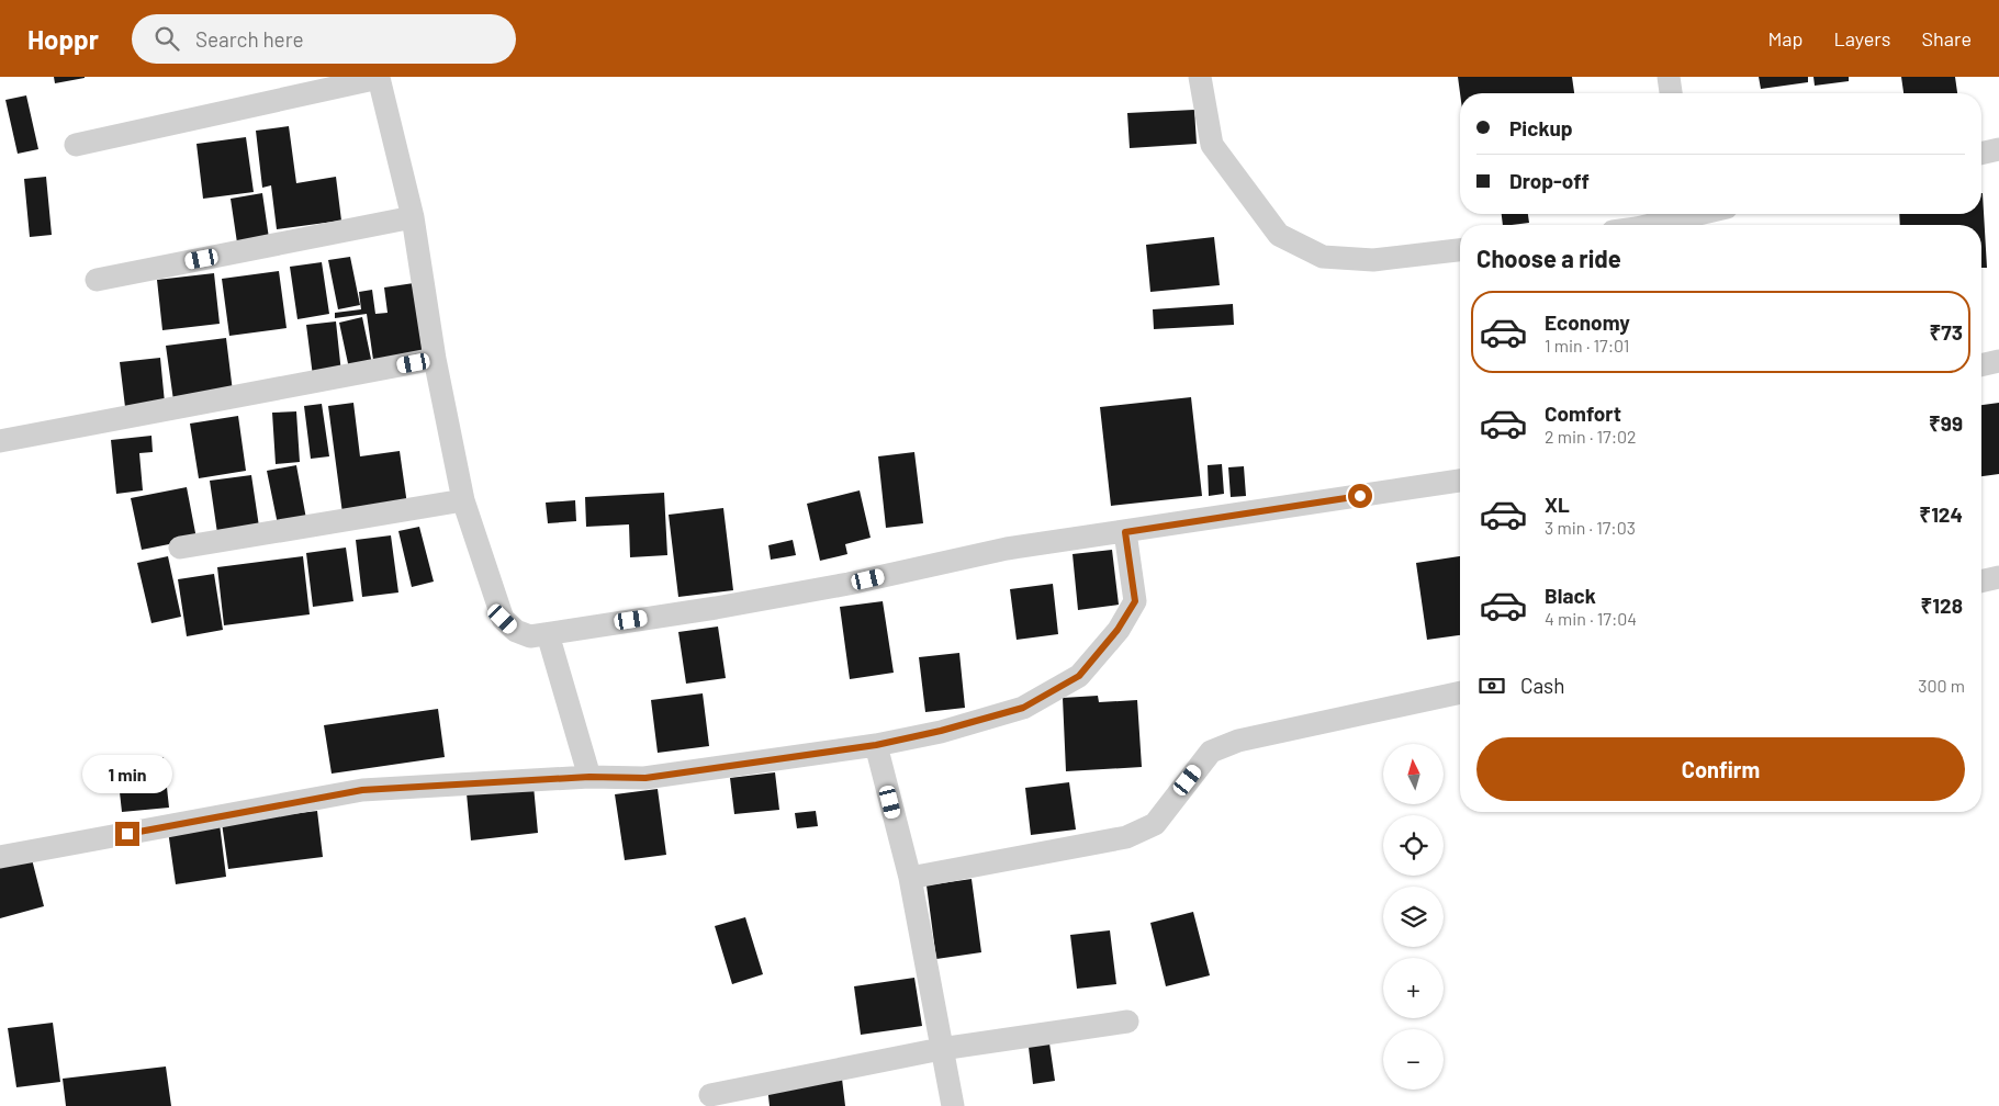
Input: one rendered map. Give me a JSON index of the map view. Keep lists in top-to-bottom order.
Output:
{
  "north": "top",
  "page": {
    "header": "Hoppr",
    "search": "Search here",
    "nav": ["Map", "Layers", "Share"],
    "banner": ["Pickup", "Drop-off"],
    "heading": "Choose a ride",
    "list": [
      {
        "name": "Economy",
        "note": "1 min · 17:01",
        "value": "₹73"
      },
      {
        "name": "Comfort",
        "note": "2 min · 17:02",
        "value": "₹99"
      },
      {
        "name": "XL",
        "note": "3 min · 17:03",
        "value": "₹124"
      },
      {
        "name": "Black",
        "note": "4 min · 17:04",
        "value": "₹128"
      }
    ],
    "pay": ["Cash", "300 m"],
    "buttons": "Confirm",
    "map_buttons": ["+", "−"],
    "bubble": "1 min"
  }
}
